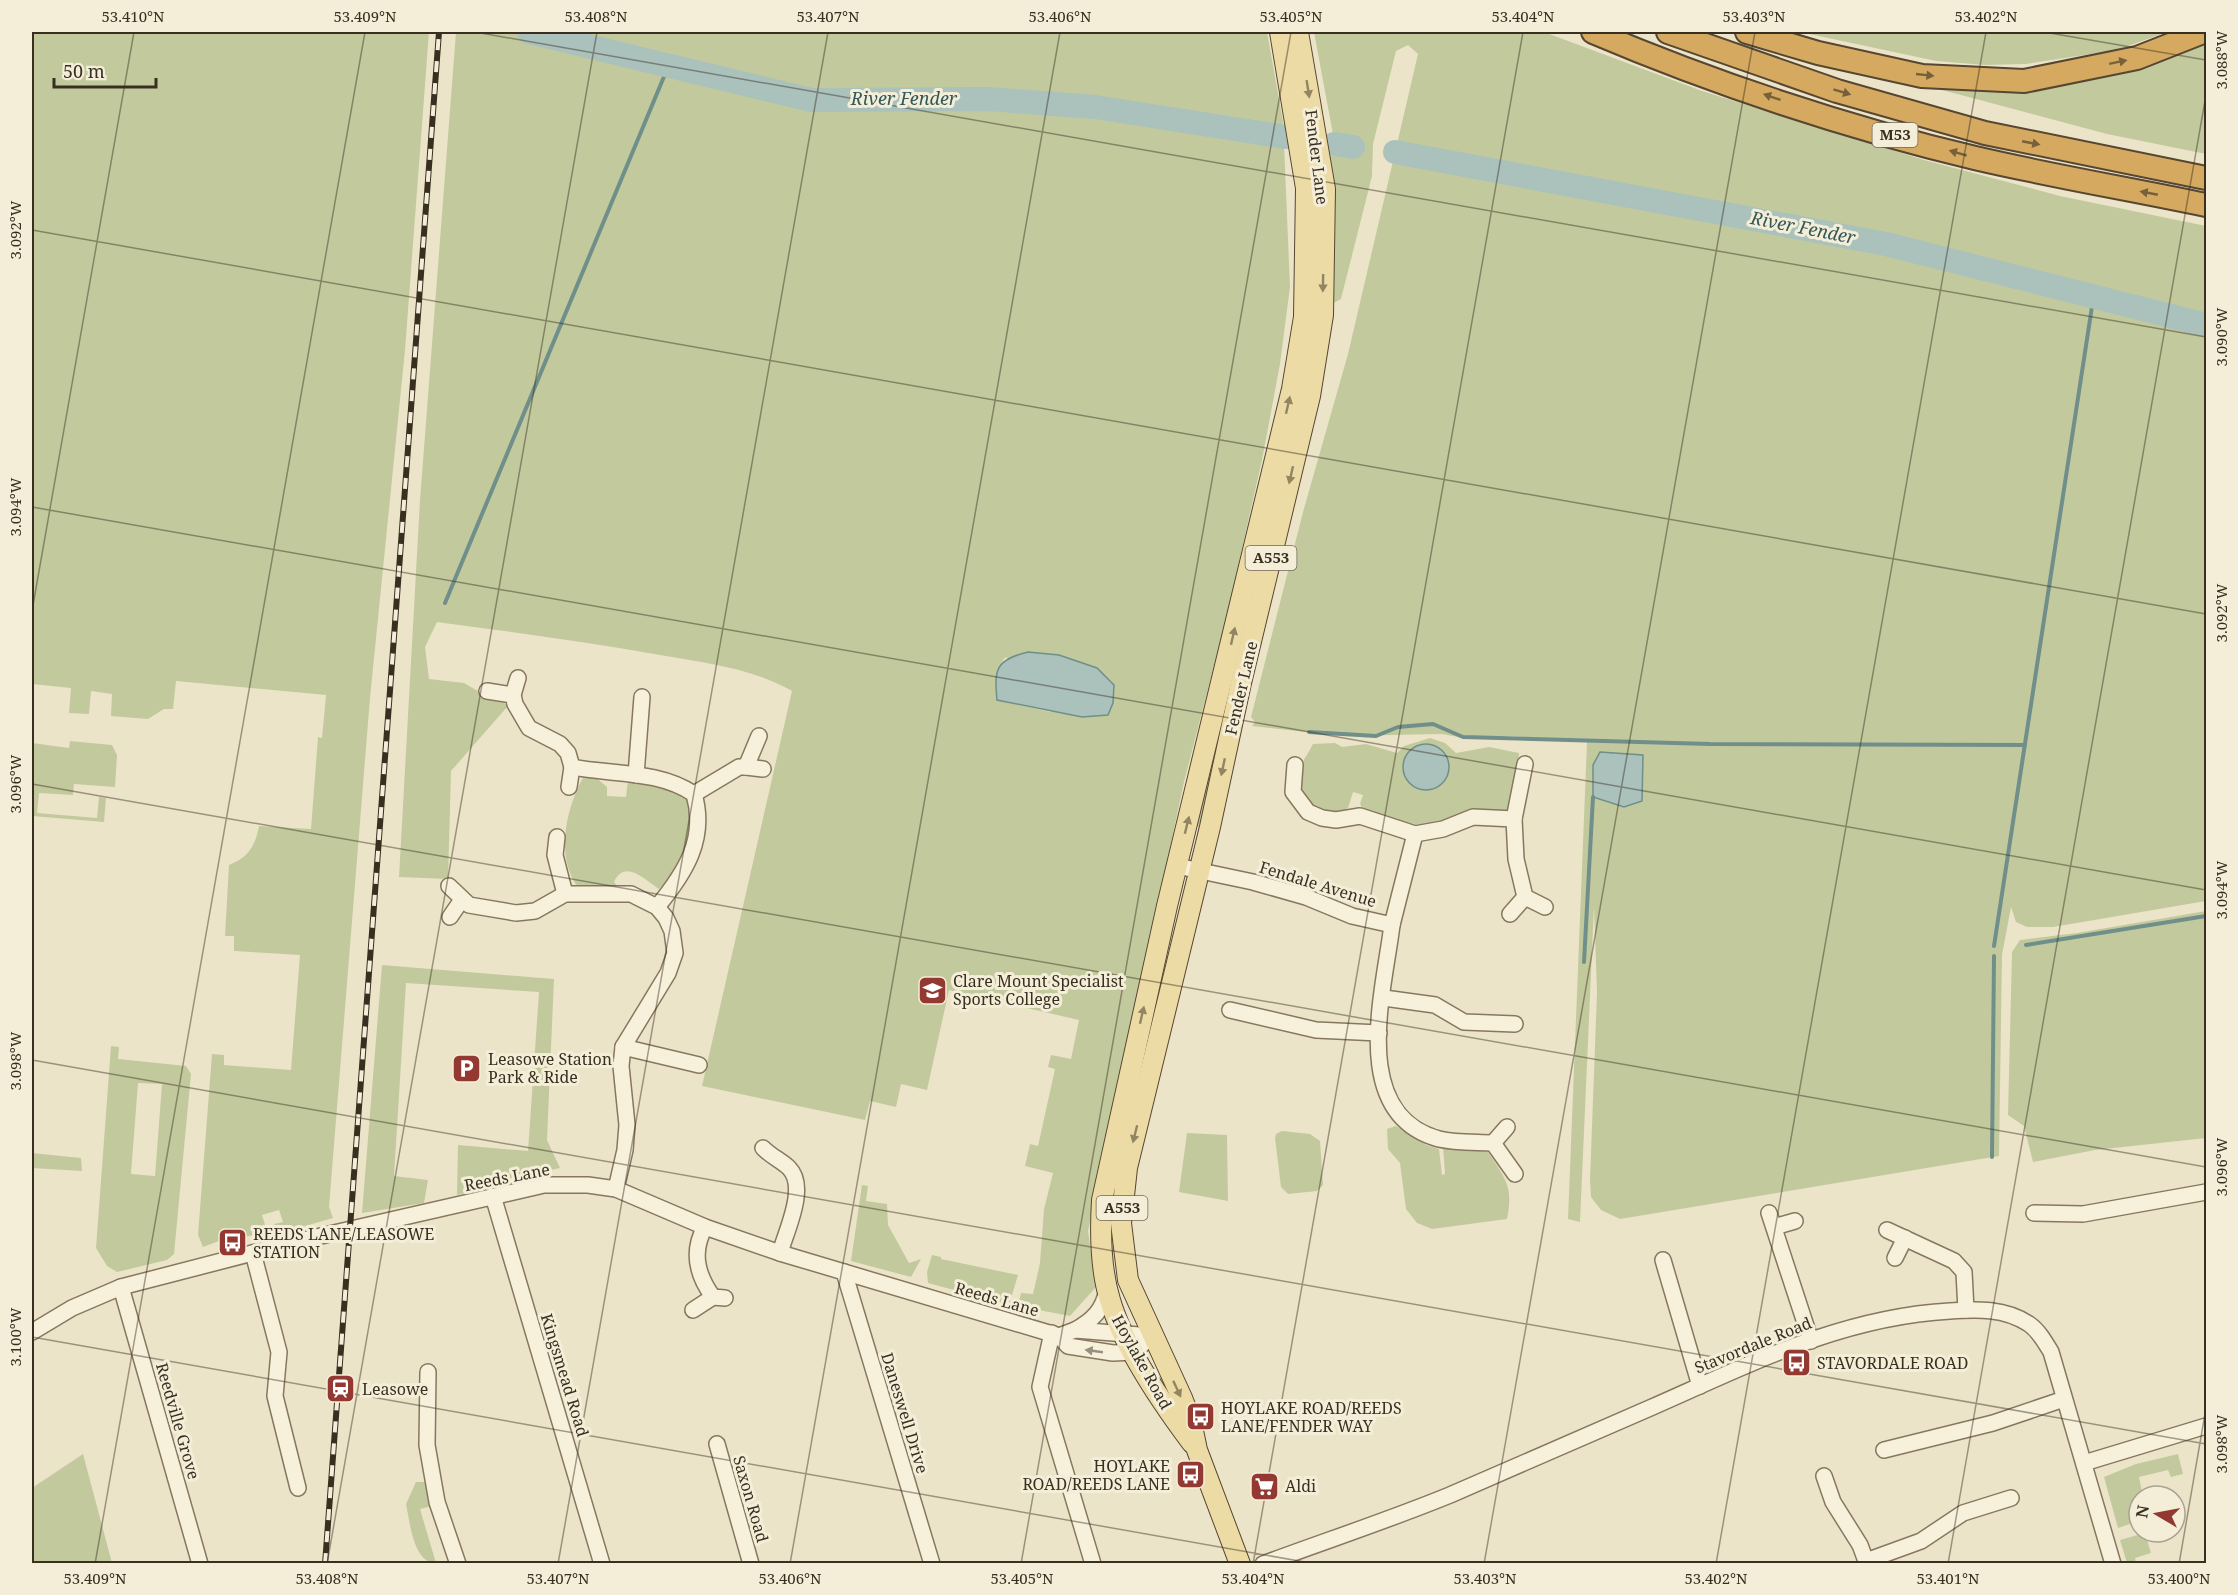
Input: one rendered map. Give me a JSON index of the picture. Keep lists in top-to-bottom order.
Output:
{
  "streets": {
    "highway": ["M53"],
    "main road": ["Fender Lane", "A553", "Hoylake Road"],
    "street": [
      "Fendale Avenue",
      "Reeds Lane",
      "Stavordale Road",
      "Kingsmead Road",
      "Daneswell Drive",
      "Reedville Grove",
      "Saxon Road"
    ]
  },
  "crossings": [
    ["Fender Lane", "Fendale Avenue"],
    ["Fender Lane", "Hoylake Road"],
    ["Reeds Lane", "Hoylake Road"],
    ["Reeds Lane", "Kingsmead Road"],
    ["Reeds Lane", "Daneswell Drive"],
    ["Reeds Lane", "Reedville Grove"]
  ],
  "water": ["River Fender"],
  "places": {
    "school or university": ["Clare Mount Specialist Sports College"],
    "parking": ["Leasowe Station Park & Ride"],
    "bus stop": [
      "REEDS LANE/LEASOWE STATION",
      "STAVORDALE ROAD",
      "HOYLAKE ROAD/REEDS LANE/FENDER WAY",
      "HOYLAKE ROAD/REEDS LANE"
    ],
    "station": ["Leasowe"],
    "supermarket": ["Aldi"]
  },
  "scale_bar": "50 m",
  "north": "left",
  "coordinates": [
    "53.410°N",
    "53.409°N",
    "53.408°N",
    "53.407°N",
    "53.406°N",
    "53.405°N",
    "53.404°N",
    "53.403°N",
    "53.402°N",
    "3.088°W",
    "3.092°W",
    "3.090°W",
    "3.094°W",
    "3.096°W",
    "3.098°W",
    "3.100°W",
    "53.401°N",
    "53.400°N"
  ]
}
